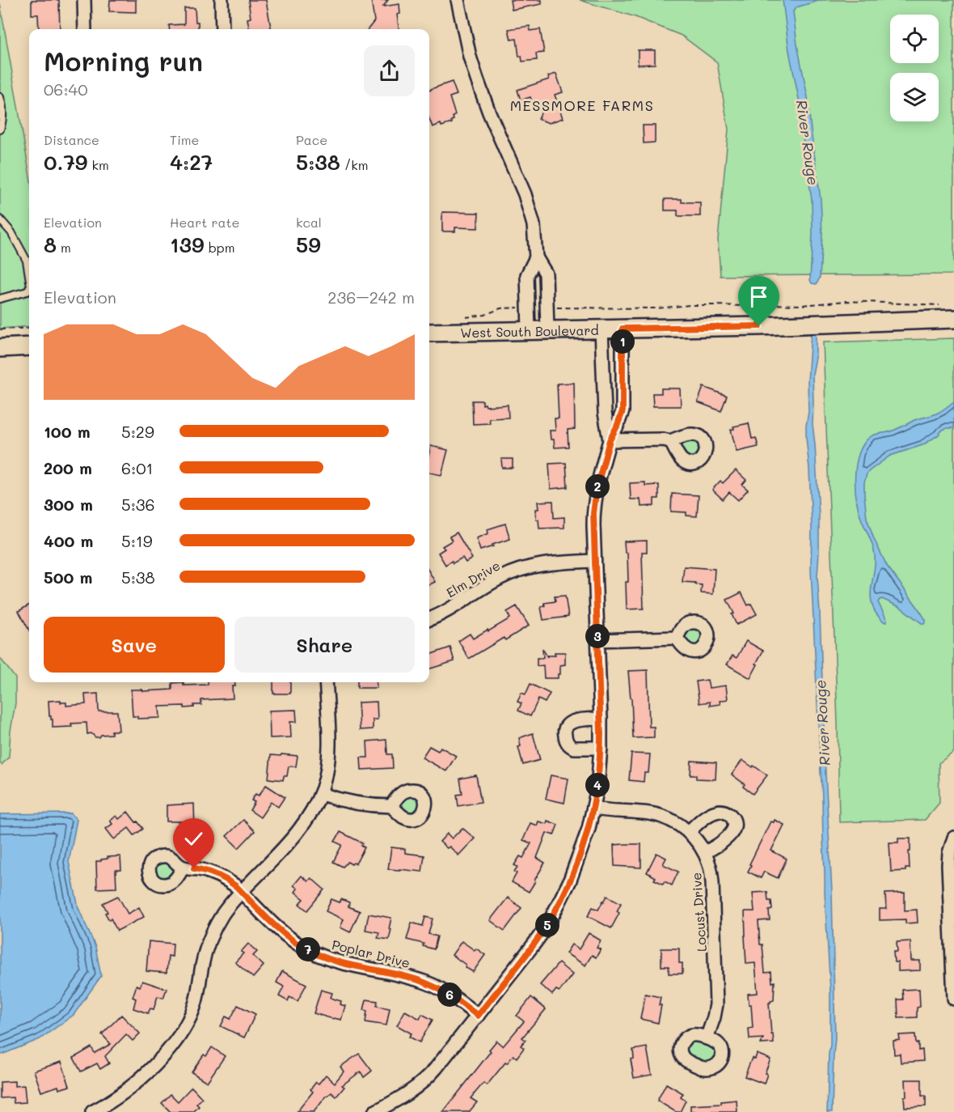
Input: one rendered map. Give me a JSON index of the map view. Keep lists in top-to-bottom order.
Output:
{
  "streets": {
    "main road": ["West South Boulevard"],
    "street": ["Elm Drive", "Locust Drive", "Poplar Drive"]
  },
  "districts": ["MESSMORE FARMS"],
  "water": ["River Rouge"],
  "page": {
    "heading": ["Morning run", "06:40"],
    "stats": [
      ["Distance", "0.79 km"],
      ["Time", "4:27"],
      ["Pace", "5:38 /km"],
      ["Elevation", "8 m"],
      ["Heart rate", "139 bpm"],
      ["kcal", "59"]
    ],
    "chart": ["Elevation", "236–242 m"],
    "pins": [
      "1",
      "2",
      "3",
      "4",
      "5",
      "7",
      "6"
    ],
    "list": [
      {
        "name": "100 m",
        "note": "5:29"
      },
      {
        "name": "200 m",
        "note": "6:01"
      },
      {
        "name": "300 m",
        "note": "5:36"
      },
      {
        "name": "400 m",
        "note": "5:19"
      },
      {
        "name": "500 m",
        "note": "5:38"
      }
    ],
    "buttons": ["Save", "Share"]
  }
}
